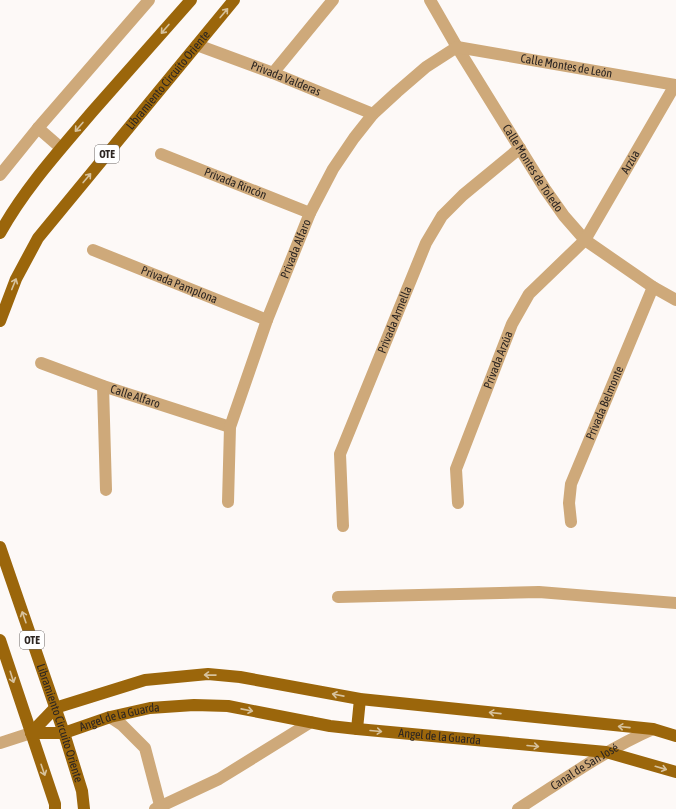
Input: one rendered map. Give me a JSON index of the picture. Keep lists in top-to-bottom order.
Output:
{
  "streets": {
    "main road": ["Libramiento Circuito Oriente", "OTE", "Angel de la Guarda"],
    "street": [
      "Calle Montes de León",
      "Privada Valderas",
      "Arzúa",
      "Calle Montes de Toledo",
      "Privada Rincón",
      "Privada Alfaro",
      "Privada Pamplona",
      "Privada Armella",
      "Privada Arzúa",
      "Calle Alfaro",
      "Privada Belmonte",
      "Canal de San José"
    ]
  },
  "crossings": [
    ["Calle Montes de León", "Arzúa"],
    ["Calle Montes de León", "Calle Montes de Toledo"],
    ["Calle Montes de León", "Privada Alfaro"],
    ["Privada Valderas", "Libramiento Circuito Oriente"],
    ["Privada Valderas", "Privada Alfaro"],
    ["Libramiento Circuito Oriente", "Angel de la Guarda"],
    ["OTE", "Angel de la Guarda"],
    ["Arzúa", "Calle Montes de Toledo"],
    ["Arzúa", "Privada Arzúa"],
    ["Calle Montes de Toledo", "Privada Alfaro"],
    ["Calle Montes de Toledo", "Privada Armella"],
    ["Calle Montes de Toledo", "Privada Arzúa"],
    ["Calle Montes de Toledo", "Privada Belmonte"],
    ["Privada Rincón", "Privada Alfaro"],
    ["Privada Alfaro", "Privada Pamplona"],
    ["Privada Alfaro", "Calle Alfaro"],
    ["Angel de la Guarda", "Canal de San José"]
  ]
}
